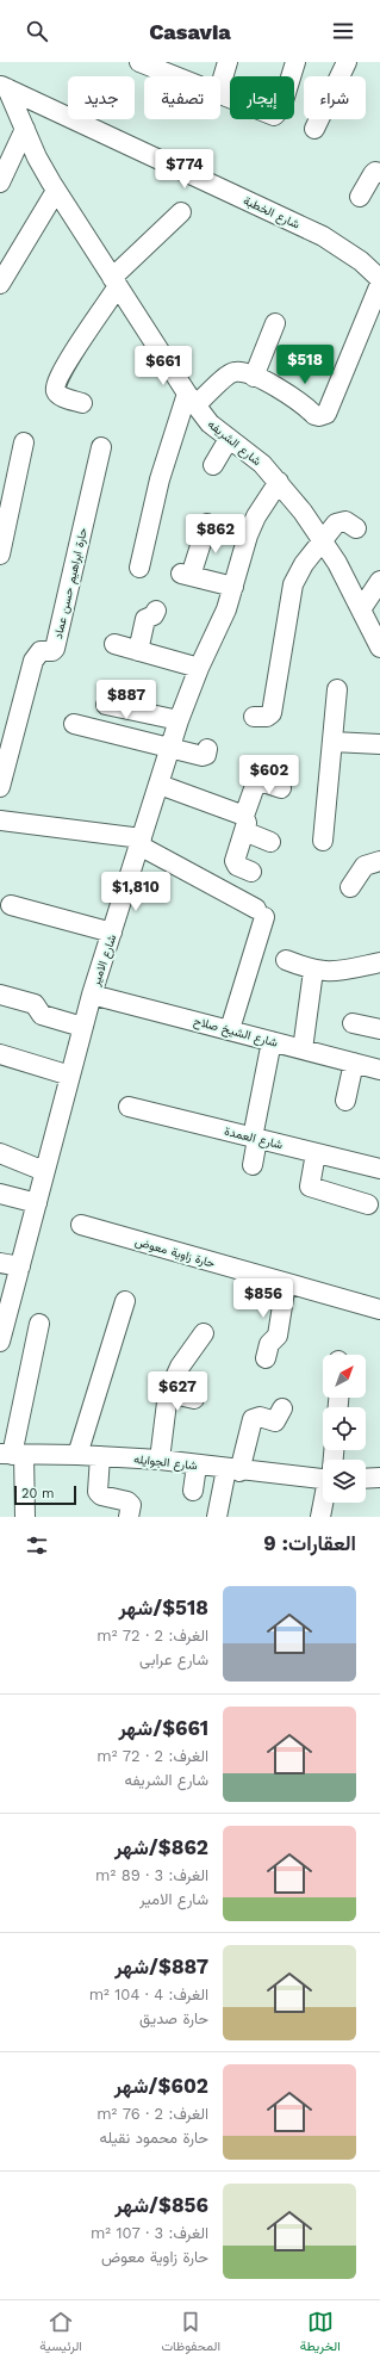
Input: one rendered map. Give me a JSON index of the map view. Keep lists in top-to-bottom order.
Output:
{
  "streets": {
    "street": [
      "شارع الخطبة",
      "شارع الشريفه",
      "حارة ابراهيم حسن عماد",
      "شارع الامير",
      "شارع الشيخ صلاح",
      "شارع العمدة",
      "حارة زاوية معوض",
      "شارع الجوايله"
    ]
  },
  "crossings": [
    ["شارع الخطبة", "شارع الشريفه"],
    ["شارع الشريفه", "شارع الامير"],
    ["شارع الامير", "شارع الشيخ صلاح"]
  ],
  "scale_bar": "20 m",
  "north": "top right",
  "page": {
    "header": "Casavia",
    "chip": [
      "شراء",
      "إيجار",
      "تصفية",
      "جديد"
    ],
    "price": [
      "$774",
      "$518",
      "$661",
      "$862",
      "$887",
      "$602",
      "$1,810",
      "$856",
      "$627"
    ],
    "scale": "20 m",
    "heading": "العقارات: 9",
    "list": [
      {
        "name": "$518/شهر",
        "note": "الغرف: 2 · 72 m² · شارع عرابى"
      },
      {
        "name": "$661/شهر",
        "note": "الغرف: 2 · 72 m² · شارع الشريفه"
      },
      {
        "name": "$862/شهر",
        "note": "الغرف: 3 · 89 m² · شارع الامير"
      },
      {
        "name": "$887/شهر",
        "note": "الغرف: 4 · 104 m² · حارة صديق"
      },
      {
        "name": "$602/شهر",
        "note": "الغرف: 2 · 76 m² · حارة محمود نقيله"
      },
      {
        "name": "$856/شهر",
        "note": "الغرف: 3 · 107 m² · حارة زاوية معوض"
      }
    ],
    "tabs": ["الخريطة", "المحفوظات", "الرئيسية"]
  }
}
